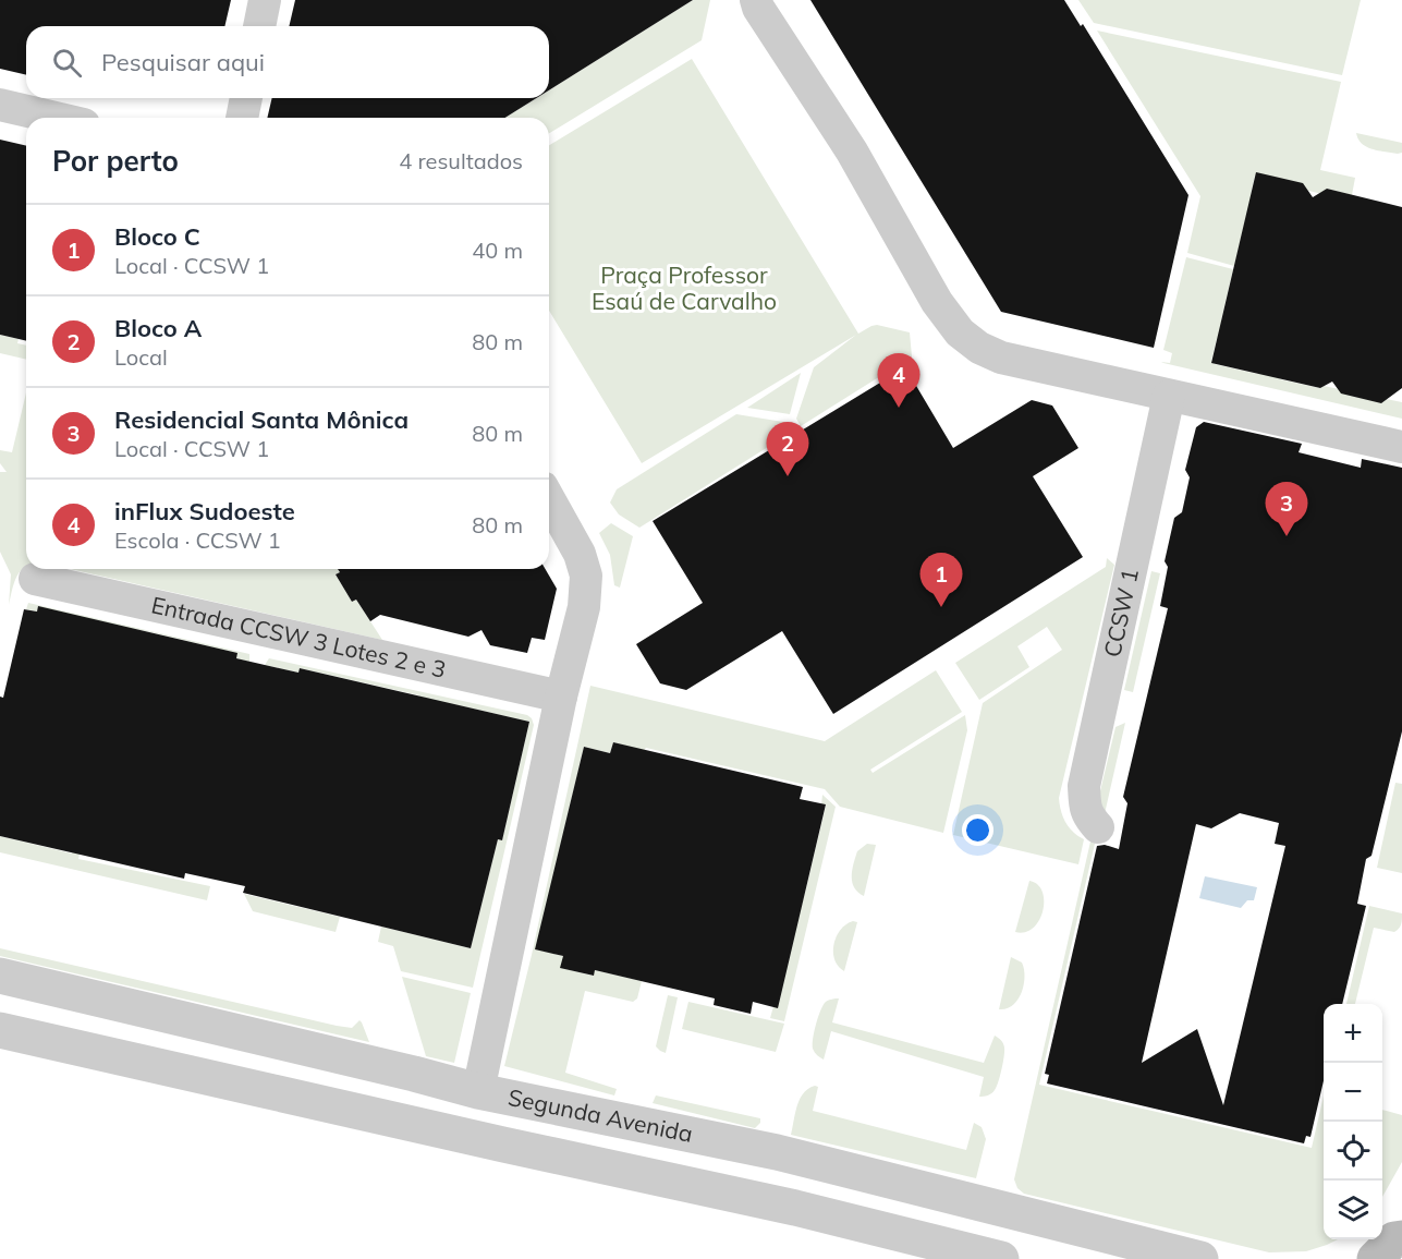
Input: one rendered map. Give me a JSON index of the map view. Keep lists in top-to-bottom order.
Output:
{
  "streets": {
    "street": ["CCSW 1", "Entrada CCSW 3 Lotes 2 e 3", "Segunda Avenida"]
  },
  "parks": ["Praça Professor Esaú de Carvalho"],
  "page": {
    "search": "Pesquisar aqui",
    "heading": ["Por perto", "4 resultados"],
    "list": [
      {
        "mark": "1",
        "name": "Bloco C",
        "note": "Local · CCSW 1",
        "value": "40 m"
      },
      {
        "mark": "2",
        "name": "Bloco A",
        "note": "Local",
        "value": "80 m"
      },
      {
        "mark": "3",
        "name": "Residencial Santa Mônica",
        "note": "Local · CCSW 1",
        "value": "80 m"
      },
      {
        "mark": "4",
        "name": "inFlux Sudoeste",
        "note": "Escola · CCSW 1",
        "value": "80 m"
      }
    ],
    "pins": [
      "4",
      "2",
      "3",
      "1"
    ],
    "map_buttons": ["+", "−"]
  }
}
